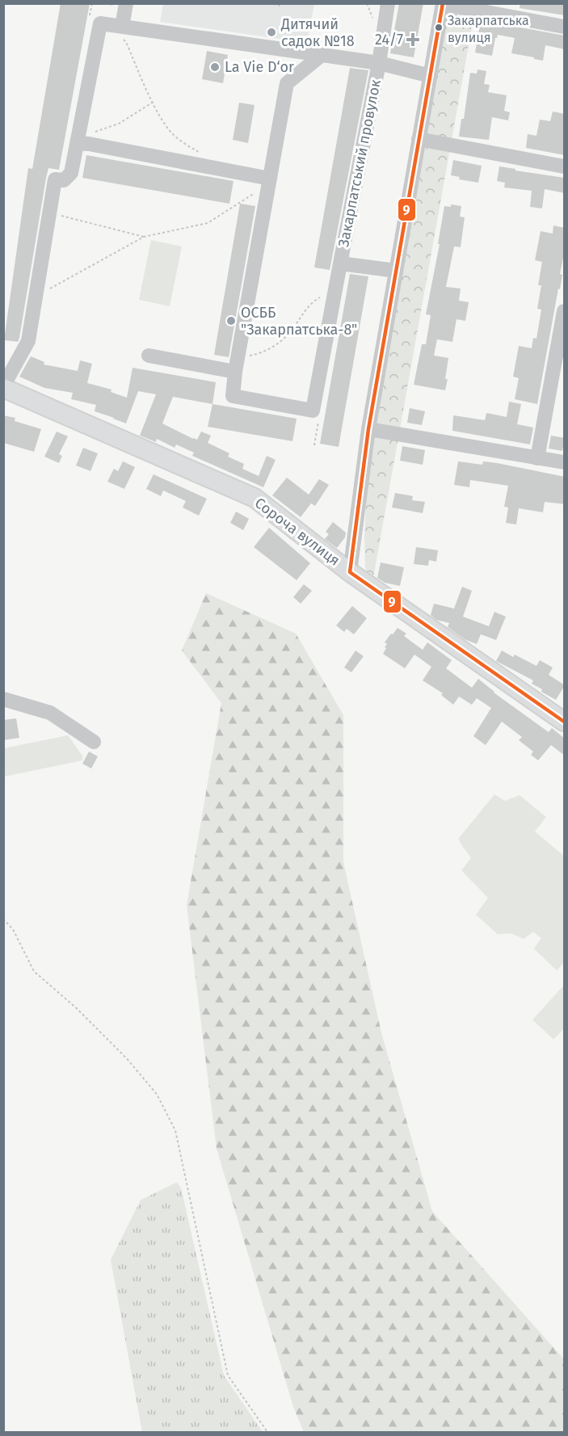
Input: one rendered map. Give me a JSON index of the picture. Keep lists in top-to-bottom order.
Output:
{
  "streets": {
    "main road": ["Сороча вулиця"],
    "street": ["Закарпатський провулок"]
  },
  "crossings": [
    ["Закарпатський провулок", "Сороча вулиця"]
  ],
  "places": {
    "other": [
      "Закарпатська вулиця",
      "Дитячий садок №18",
      "La Vie D‘or",
      "ОСББ \"Закарпатська-8\""
    ],
    "health": ["24/7"]
  },
  "lines": ["transit line 9"]
}
